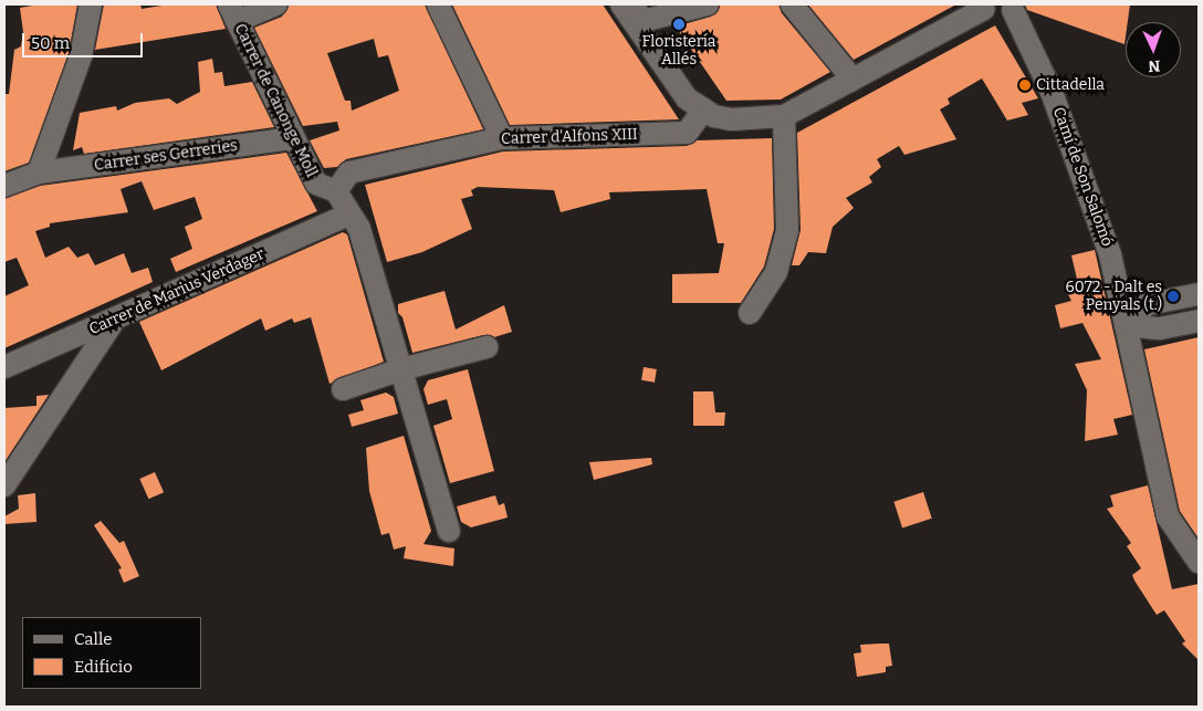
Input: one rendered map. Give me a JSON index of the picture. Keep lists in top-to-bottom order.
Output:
{
  "streets": {
    "street": [
      "Carrer de Canonge Moll",
      "Carrer d'Alfons XIII",
      "Carrer ses Gerreries",
      "Camí de Son Salomó",
      "Carrer de Marius Verdager"
    ]
  },
  "crossings": [
    ["Carrer de Canonge Moll", "Carrer d'Alfons XIII"],
    ["Carrer de Canonge Moll", "Carrer ses Gerreries"]
  ],
  "places": ["Floristería Allés", "Cittadella", "6072 - Dalt es Penyals (t.)"],
  "legend": ["Calle", "Edificio"],
  "scale_bar": "50 m",
  "north": "bottom"
}
